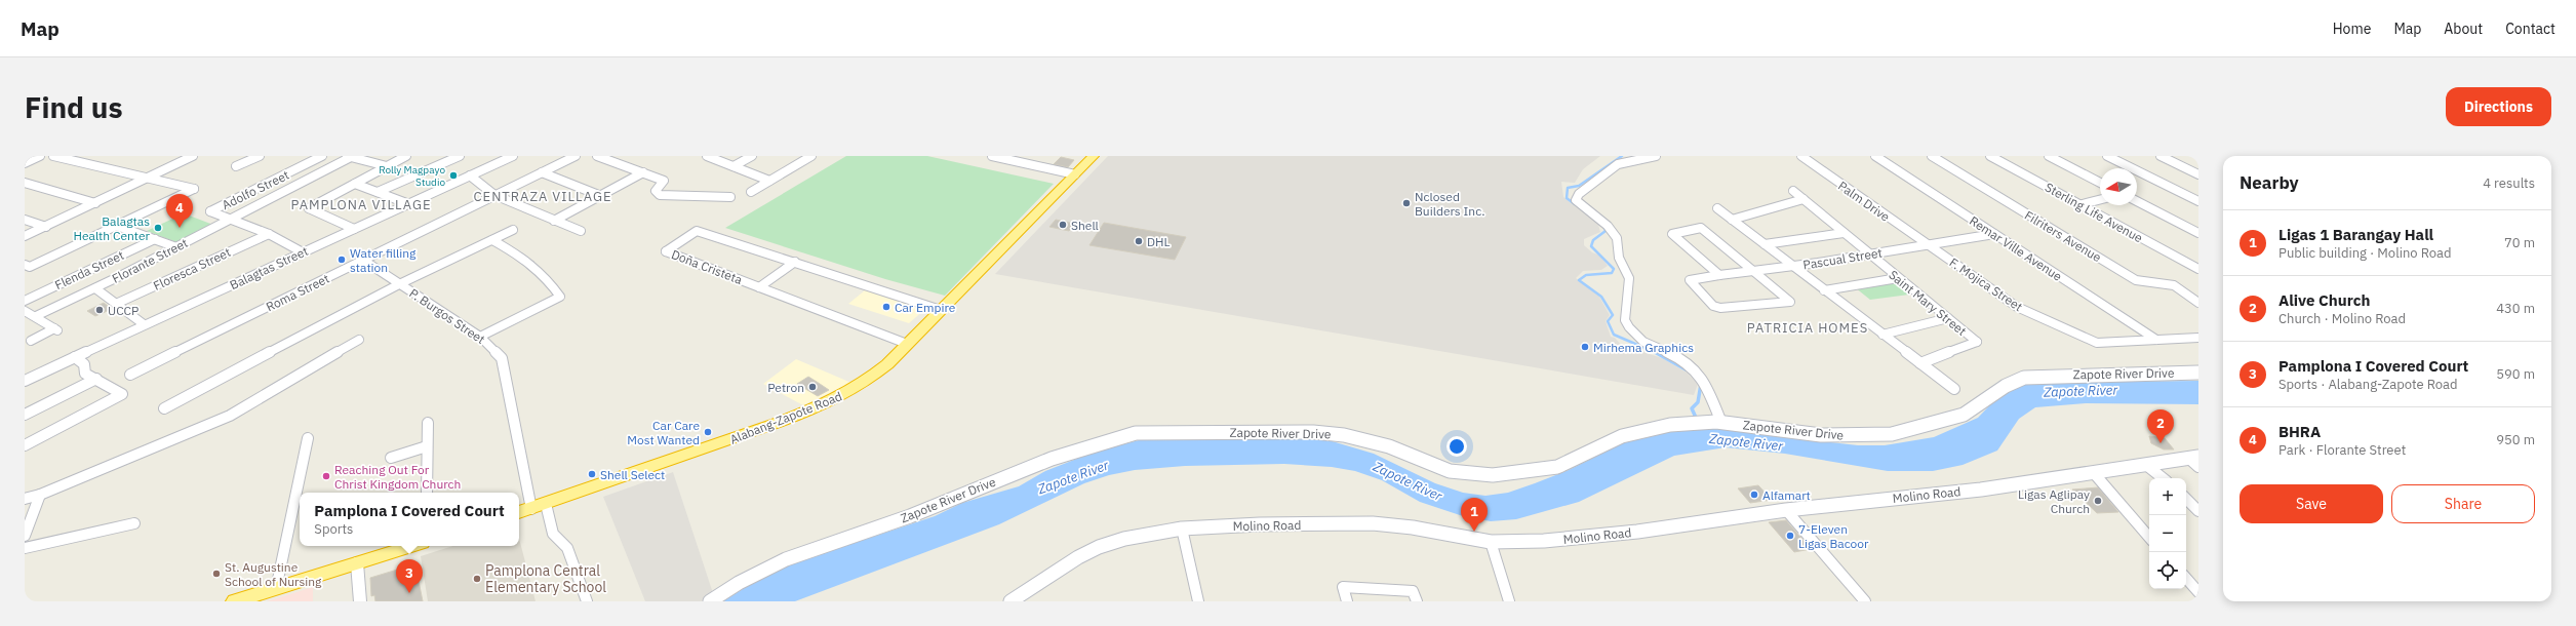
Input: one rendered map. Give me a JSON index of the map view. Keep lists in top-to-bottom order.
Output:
{
  "streets": {
    "highway": ["Alabang-Zapote Road"],
    "main road": ["Zapote River Drive", "Molino Road"],
    "street": [
      "Adolfo Street",
      "Palm Drive",
      "Sterling Life Avenue",
      "Filriters Avenue",
      "Remar Ville Avenue",
      "Pascual Street",
      "Florante Street",
      "Doña Cristeta",
      "Balagtas Street",
      "Floresca Street",
      "Flenda Street",
      "F. Mojica Street",
      "Roma Street",
      "Saint Mary Street",
      "P. Burgos Street"
    ]
  },
  "crossings": [
    ["Adolfo Street", "Florante Street"],
    ["Palm Drive", "Pascual Street"],
    ["Palm Drive", "F. Mojica Street"],
    ["Remar Ville Avenue", "Pascual Street"],
    ["Remar Ville Avenue", "F. Mojica Street"],
    ["Pascual Street", "F. Mojica Street"],
    ["Pascual Street", "Saint Mary Street"],
    ["Doña Cristeta", "Alabang-Zapote Road"],
    ["Roma Street", "P. Burgos Street"],
    ["P. Burgos Street", "Alabang-Zapote Road"]
  ],
  "districts": ["CENTRAZA VILLAGE", "PAMPLONA VILLAGE", "PATRICIA HOMES"],
  "water": ["Zapote River"],
  "places": [
    "Rolly Magpayo Studio",
    "Nclosed Builders Inc.",
    "Shell",
    "Balagtas Health Center",
    "DHL",
    "Water filling station",
    "Car Empire",
    "UCCP",
    "Mirhema Graphics",
    "Petron",
    "Car Care Most Wanted",
    "Shell Select",
    "Reaching Out For Christ Kingdom Church",
    "Alfamart",
    "Ligas Aglipay Church",
    "7-Eleven Ligas Bacoor",
    "St. Augustine School of Nursing",
    "Pamplona Central Elementary School"
  ],
  "north": "left",
  "page": {
    "header": "Map",
    "nav": [
      "Home",
      "Map",
      "About",
      "Contact"
    ],
    "buttons": [
      "Directions",
      ["Save", "Share"]
    ],
    "title": "Find us",
    "heading": ["Nearby", "4 results"],
    "pins": [
      "4",
      "2",
      "1",
      "3"
    ],
    "list": [
      {
        "mark": "1",
        "name": "Ligas 1 Barangay Hall",
        "note": "Public building · Molino Road",
        "value": "70 m"
      },
      {
        "mark": "2",
        "name": "Alive Church",
        "note": "Church · Molino Road",
        "value": "430 m"
      },
      {
        "mark": "3",
        "name": "Pamplona I Covered Court",
        "note": "Sports · Alabang-Zapote Road",
        "value": "590 m"
      },
      {
        "mark": "4",
        "name": "BHRA",
        "note": "Park · Florante Street",
        "value": "950 m"
      }
    ],
    "map_buttons": ["+", "−"],
    "popup": ["Pamplona I Covered Court", "Sports"]
  }
}
